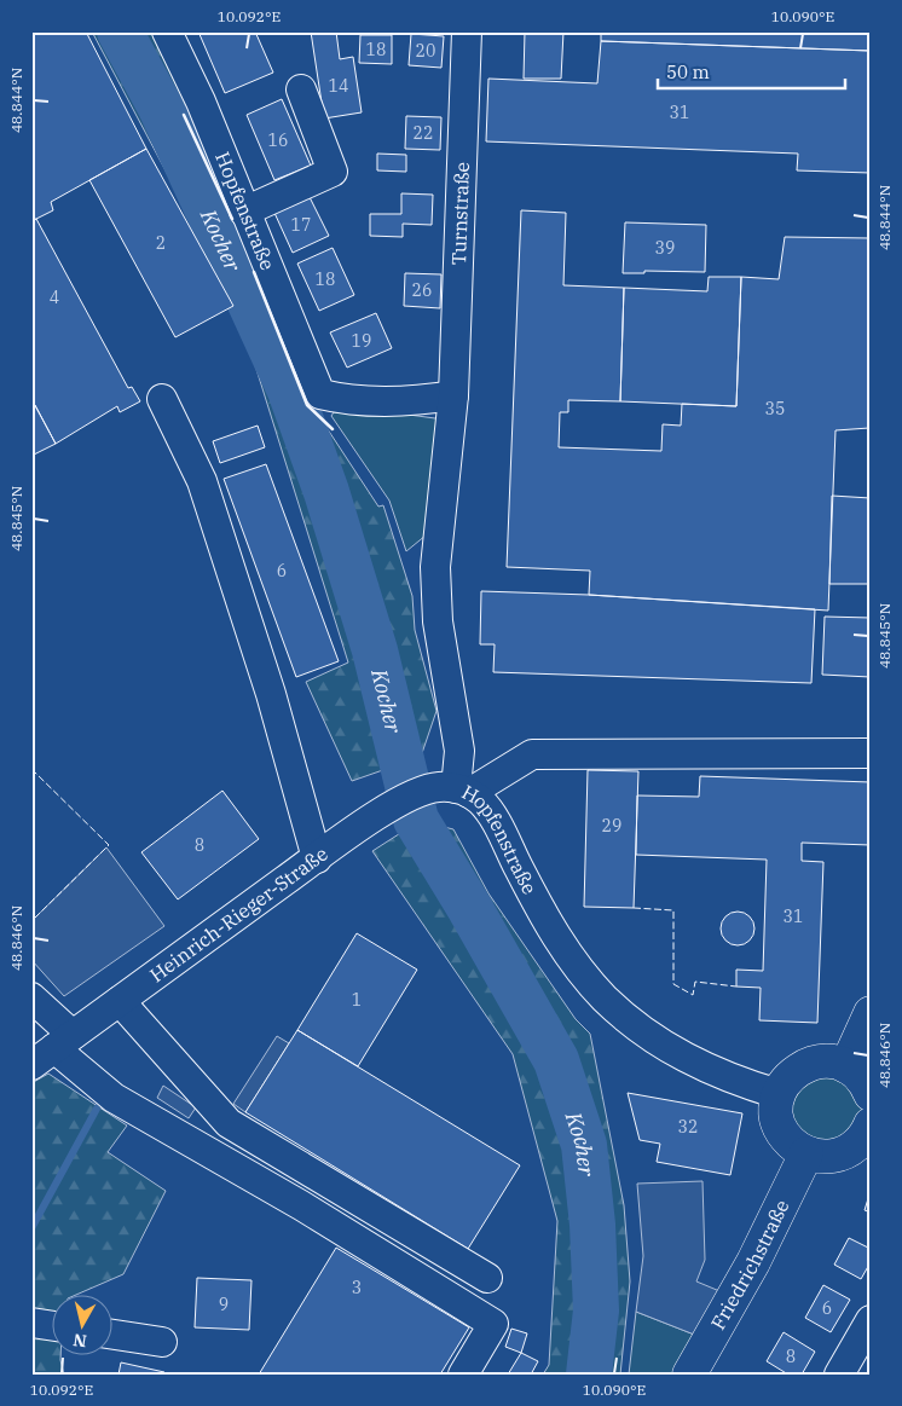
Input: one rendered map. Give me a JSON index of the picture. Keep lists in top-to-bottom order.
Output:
{
  "streets": {
    "main road": ["Friedrichstraße"],
    "street": ["Hopfenstraße", "Turnstraße", "Heinrich-Rieger-Straße"]
  },
  "crossings": [
    ["Hopfenstraße", "Turnstraße"],
    ["Hopfenstraße", "Heinrich-Rieger-Straße"]
  ],
  "water": ["Kocher"],
  "house_numbers": [
    "18",
    "20",
    "14",
    "31",
    "22",
    "16",
    "17",
    "2",
    "39",
    "18",
    "26",
    "4",
    "19",
    "35",
    "6",
    "29",
    "8",
    "31",
    "1",
    "32",
    "3",
    "9",
    "6",
    "8"
  ],
  "scale_bar": "50 m",
  "north": "bottom",
  "coordinates": [
    "10.092°E",
    "10.090°E",
    "48.844°N",
    "48.845°N",
    "48.846°N"
  ]
}
